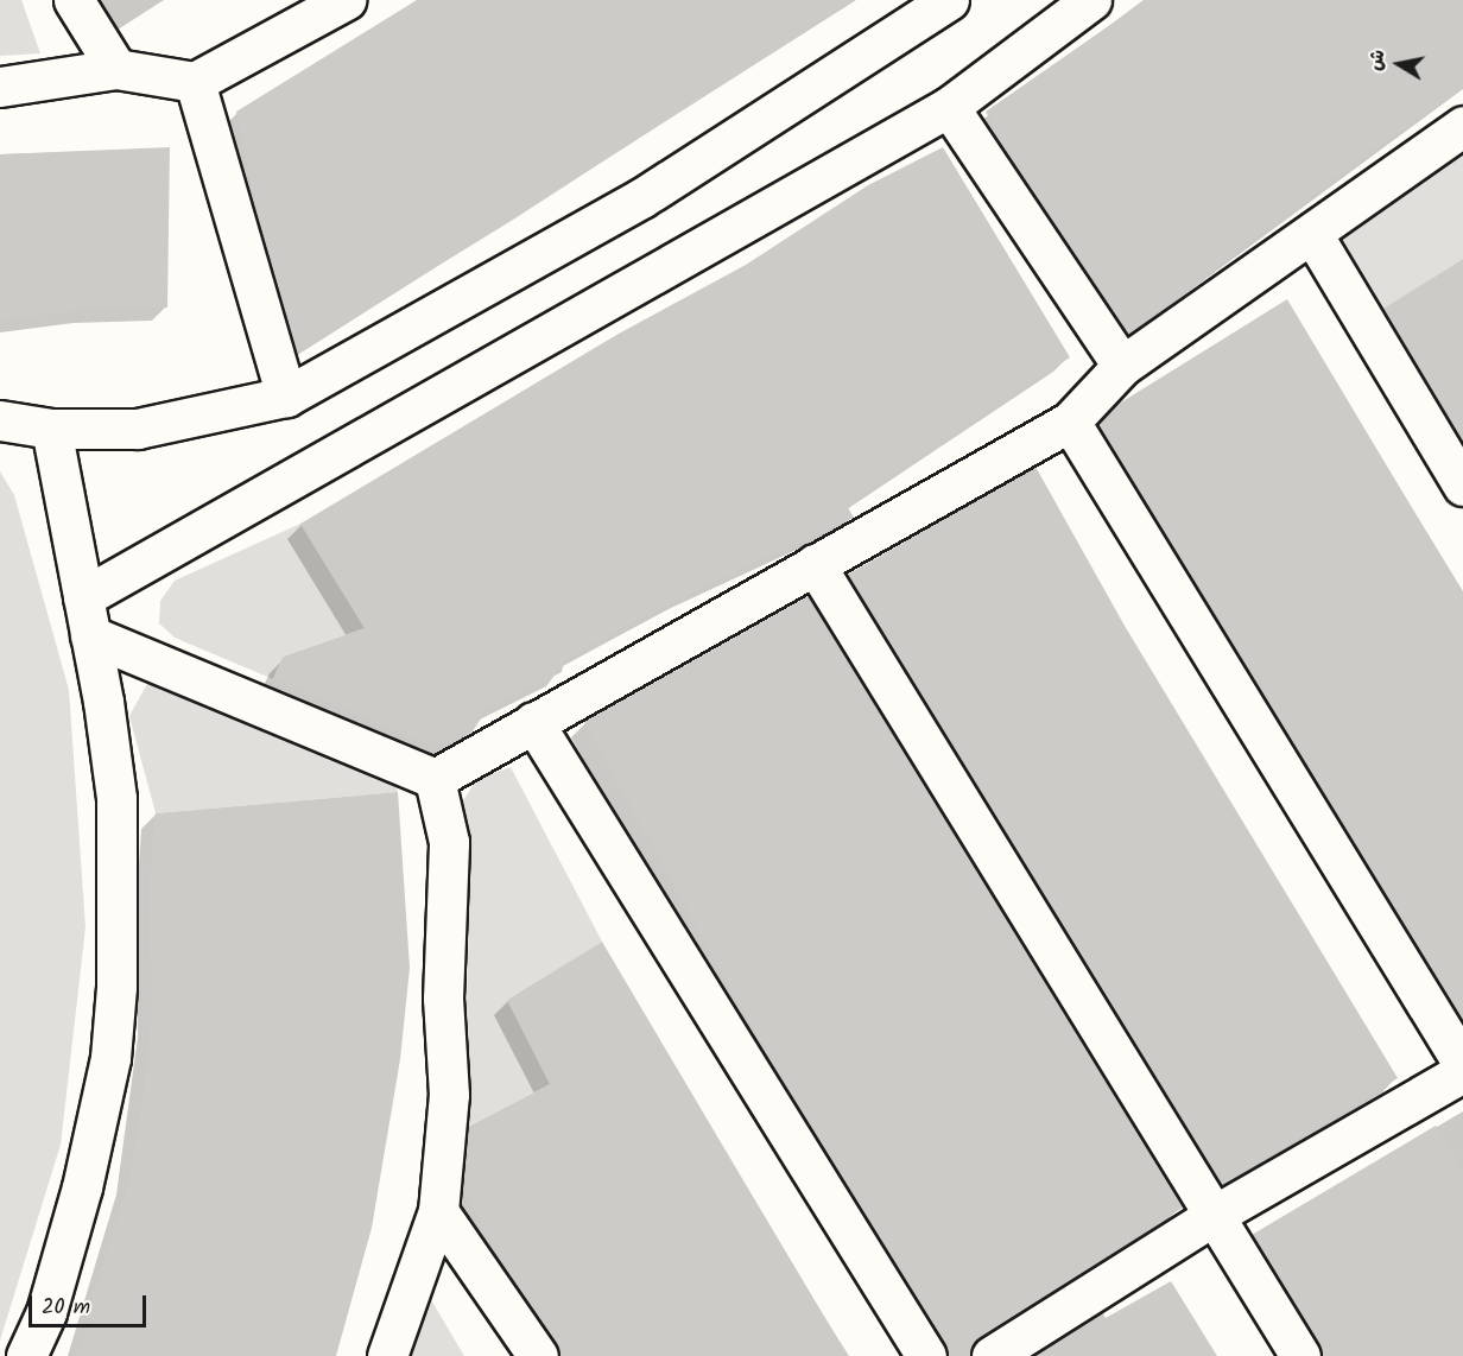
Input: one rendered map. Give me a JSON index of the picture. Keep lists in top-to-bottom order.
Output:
{
  "scale_bar": "20 m",
  "north": "left"
}
